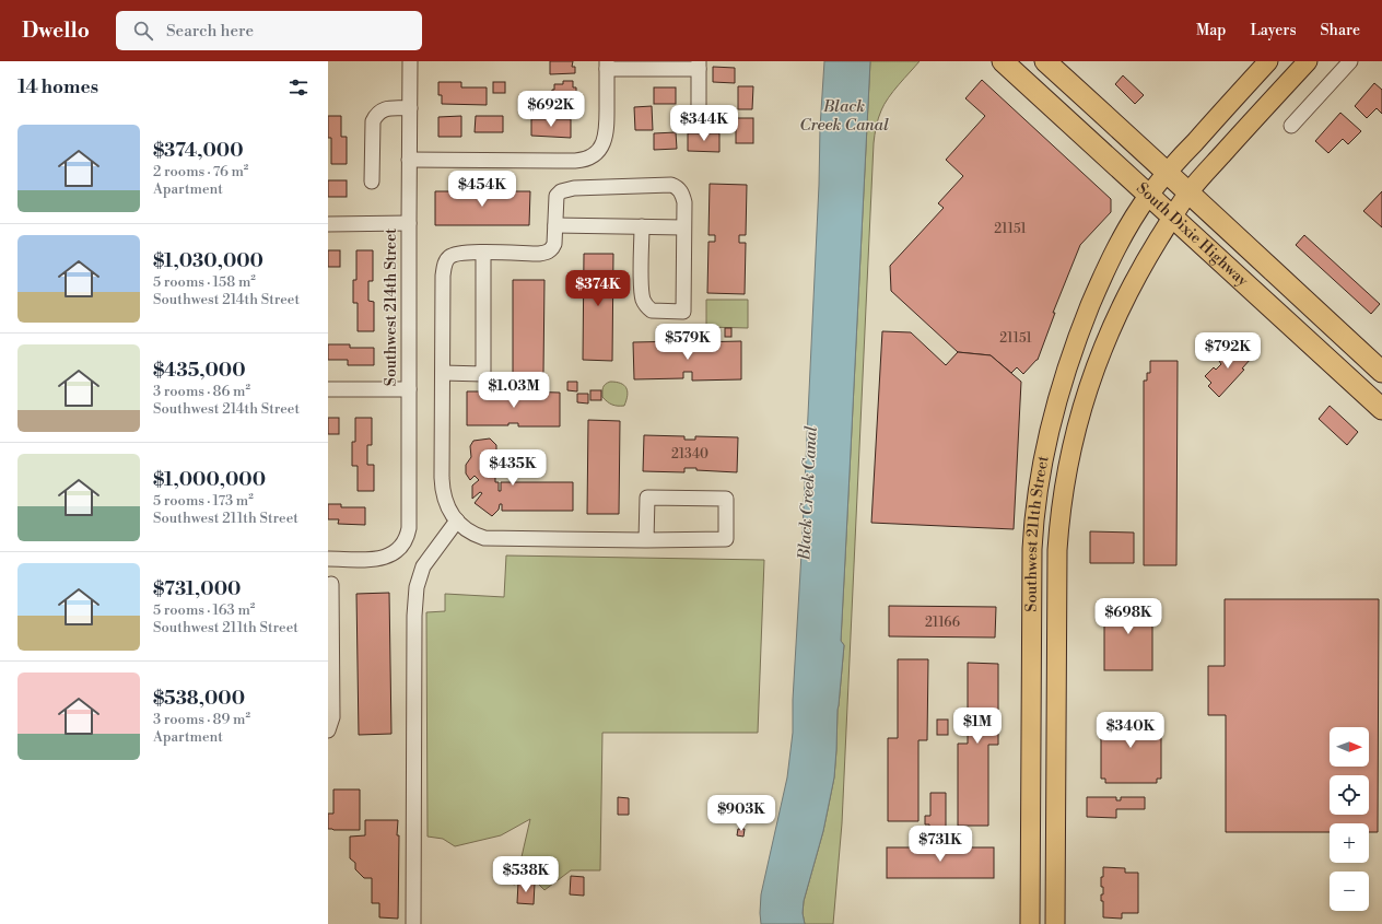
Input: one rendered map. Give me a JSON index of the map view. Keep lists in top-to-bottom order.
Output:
{
  "streets": {
    "highway": ["South Dixie Highway"],
    "main road": ["Southwest 211th Street"],
    "street": ["Southwest 214th Street"]
  },
  "crossings": [
    ["South Dixie Highway", "Southwest 211th Street"]
  ],
  "water": ["Black Creek Canal"],
  "house_numbers": [
    "21151",
    "21151",
    "21340",
    "21166"
  ],
  "north": "right",
  "page": {
    "header": "Dwello",
    "search": "Search here",
    "nav": ["Map", "Layers", "Share"],
    "heading": "14 homes",
    "price": [
      "$692K",
      "$344K",
      "$454K",
      "$374K",
      "$579K",
      "$792K",
      "$1.03M",
      "$435K",
      "$698K",
      "$1M",
      "$340K",
      "$903K",
      "$731K",
      "$538K"
    ],
    "list": [
      {
        "name": "$374,000",
        "note": "2 rooms · 76 m² · Apartment"
      },
      {
        "name": "$1,030,000",
        "note": "5 rooms · 158 m² · Southwest 214th Street"
      },
      {
        "name": "$435,000",
        "note": "3 rooms · 86 m² · Southwest 214th Street"
      },
      {
        "name": "$1,000,000",
        "note": "5 rooms · 173 m² · Southwest 211th Street"
      },
      {
        "name": "$731,000",
        "note": "5 rooms · 163 m² · Southwest 211th Street"
      },
      {
        "name": "$538,000",
        "note": "3 rooms · 89 m² · Apartment"
      }
    ],
    "map_buttons": ["+", "−"]
  }
}
